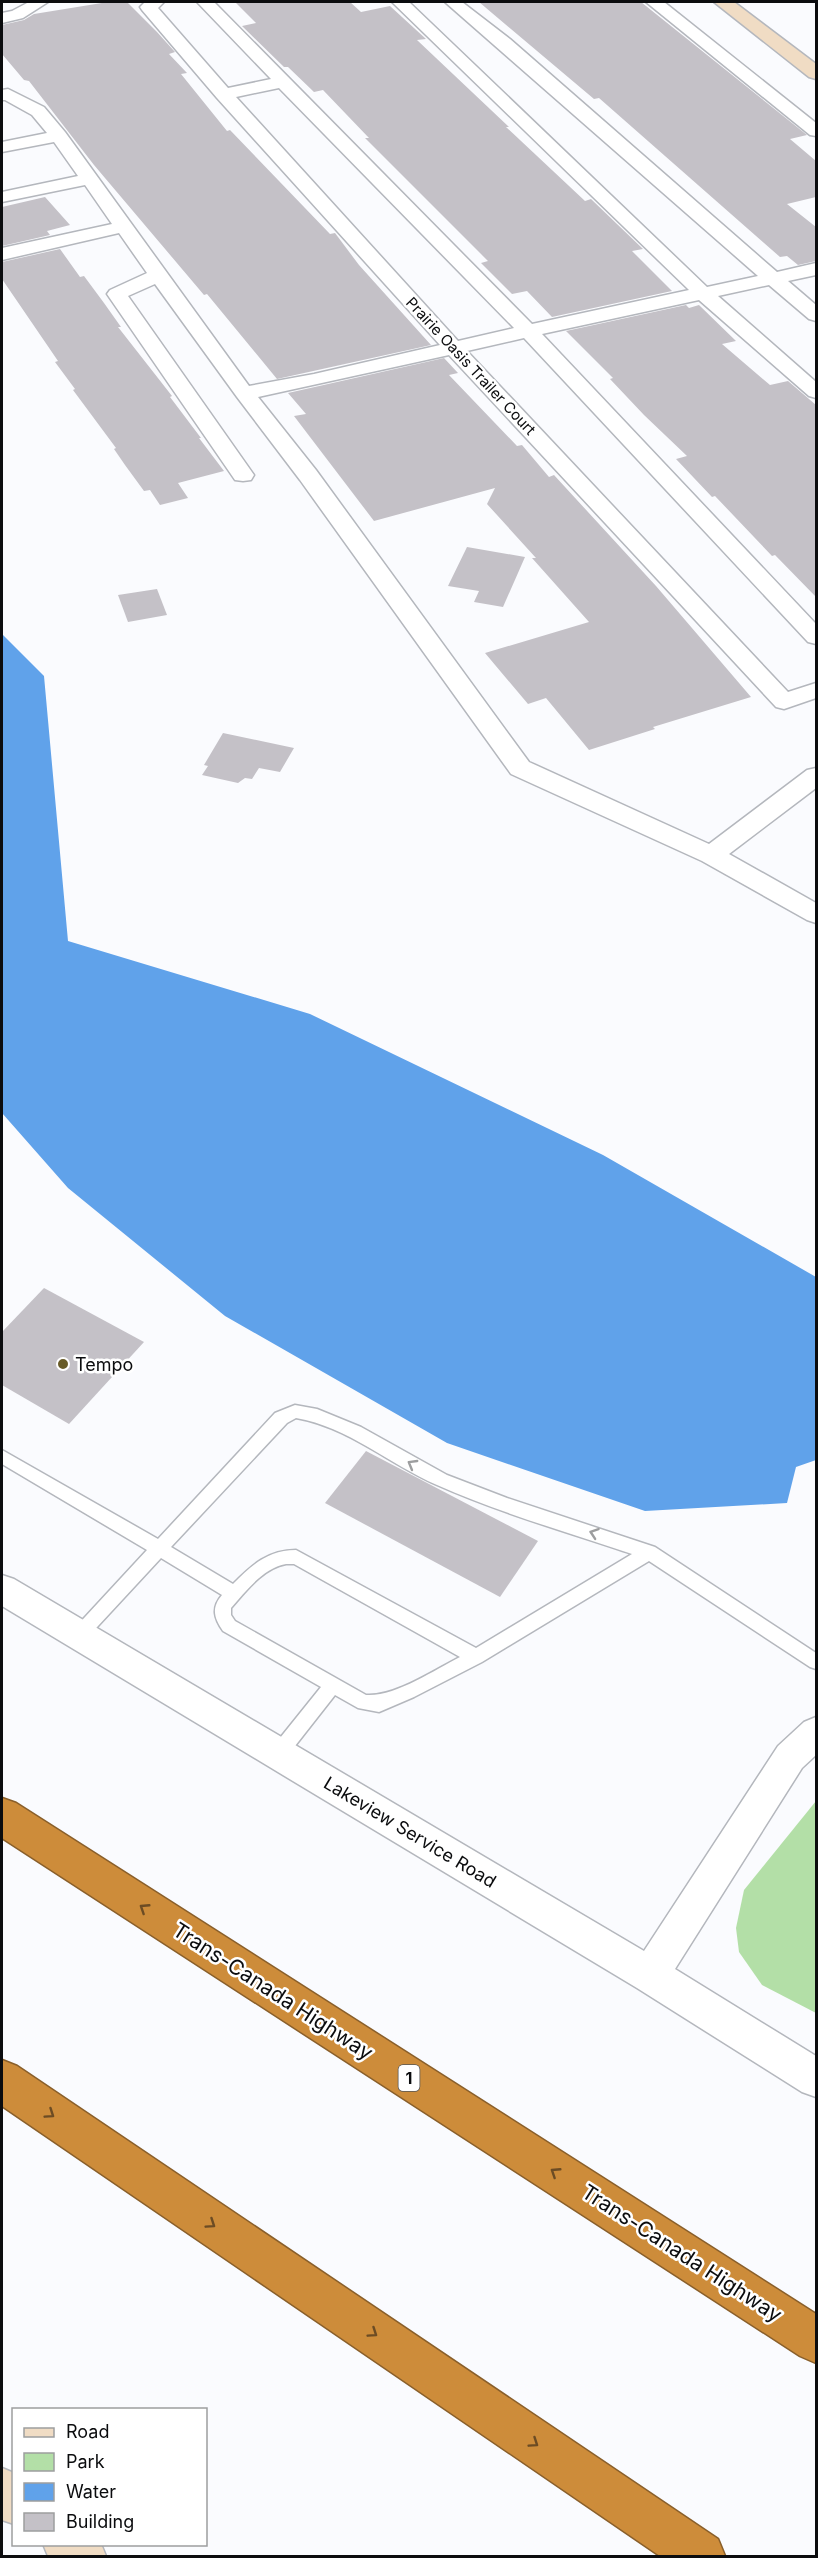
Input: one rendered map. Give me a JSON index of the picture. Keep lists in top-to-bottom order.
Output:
{
  "streets": {
    "highway": ["Trans-Canada Highway", "1"],
    "street": ["Prairie Oasis Trailer Court", "Lakeview Service Road"]
  },
  "places": ["Tempo"],
  "legend": [
    "Road",
    "Park",
    "Water",
    "Building"
  ]
}
